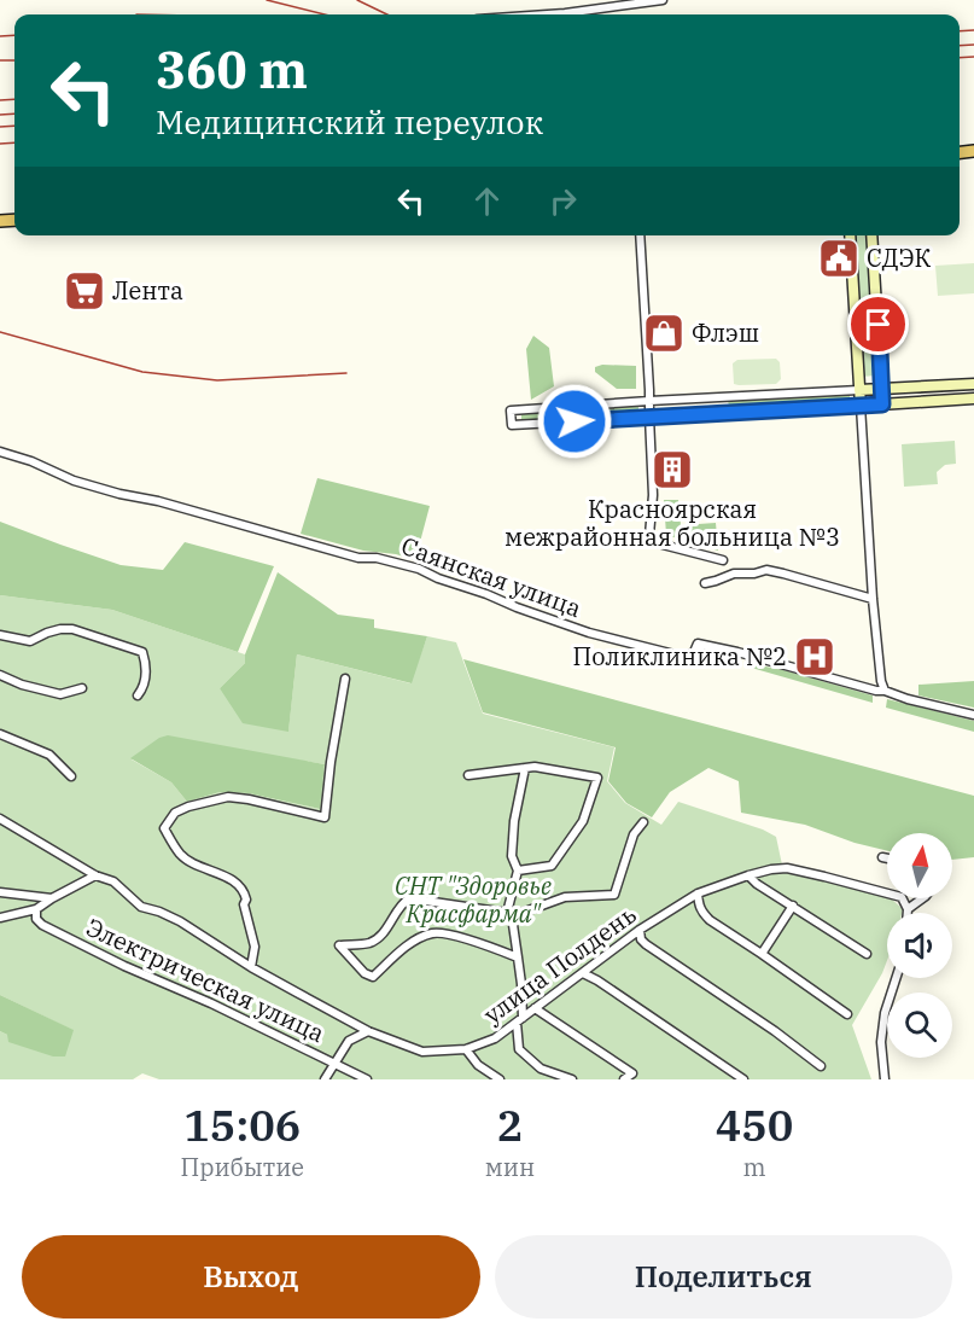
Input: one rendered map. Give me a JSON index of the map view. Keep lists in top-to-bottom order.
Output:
{
  "streets": {
    "street": ["Саянская улица", "улица Полдень", "Электрическая улица"]
  },
  "parks": ["СНТ \"Здоровье Красфарма\""],
  "places": {
    "public building": ["СДЭК"],
    "supermarket": ["Лента"],
    "shop": ["Флэш"],
    "building": ["Красноярская межрайонная больница №3"],
    "hospital": ["Поликлиника №2"]
  },
  "north": "top",
  "page": {
    "turn": ["360 m", "Медицинский переулок"],
    "eta": [
      "15:06",
      "Прибытие",
      "2",
      "мин",
      "450",
      "m"
    ],
    "buttons": ["Выход", "Поделиться"]
  }
}
